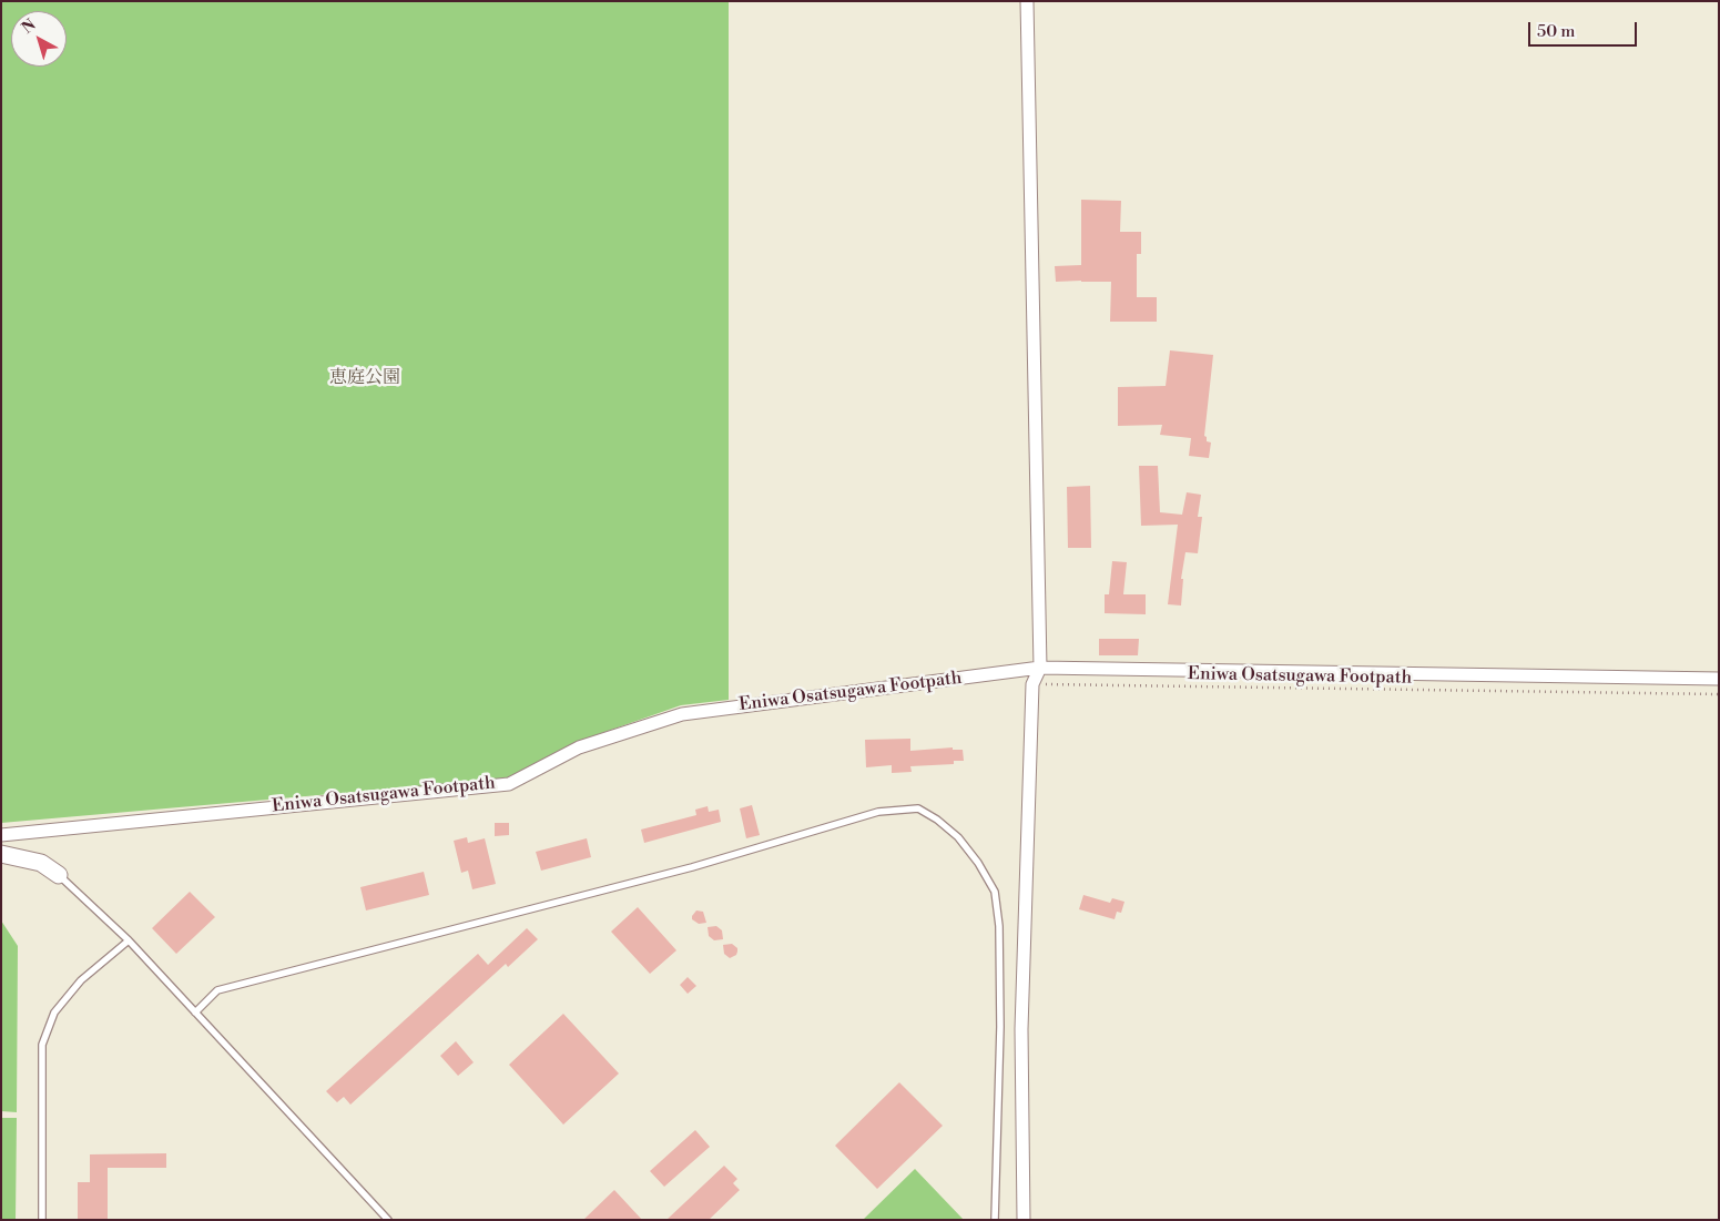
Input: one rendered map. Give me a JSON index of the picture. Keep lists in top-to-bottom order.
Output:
{
  "streets": {
    "path": ["Eniwa Osatsugawa Footpath"]
  },
  "parks": ["恵庭公園"],
  "scale_bar": "50 m",
  "north": "top left"
}
